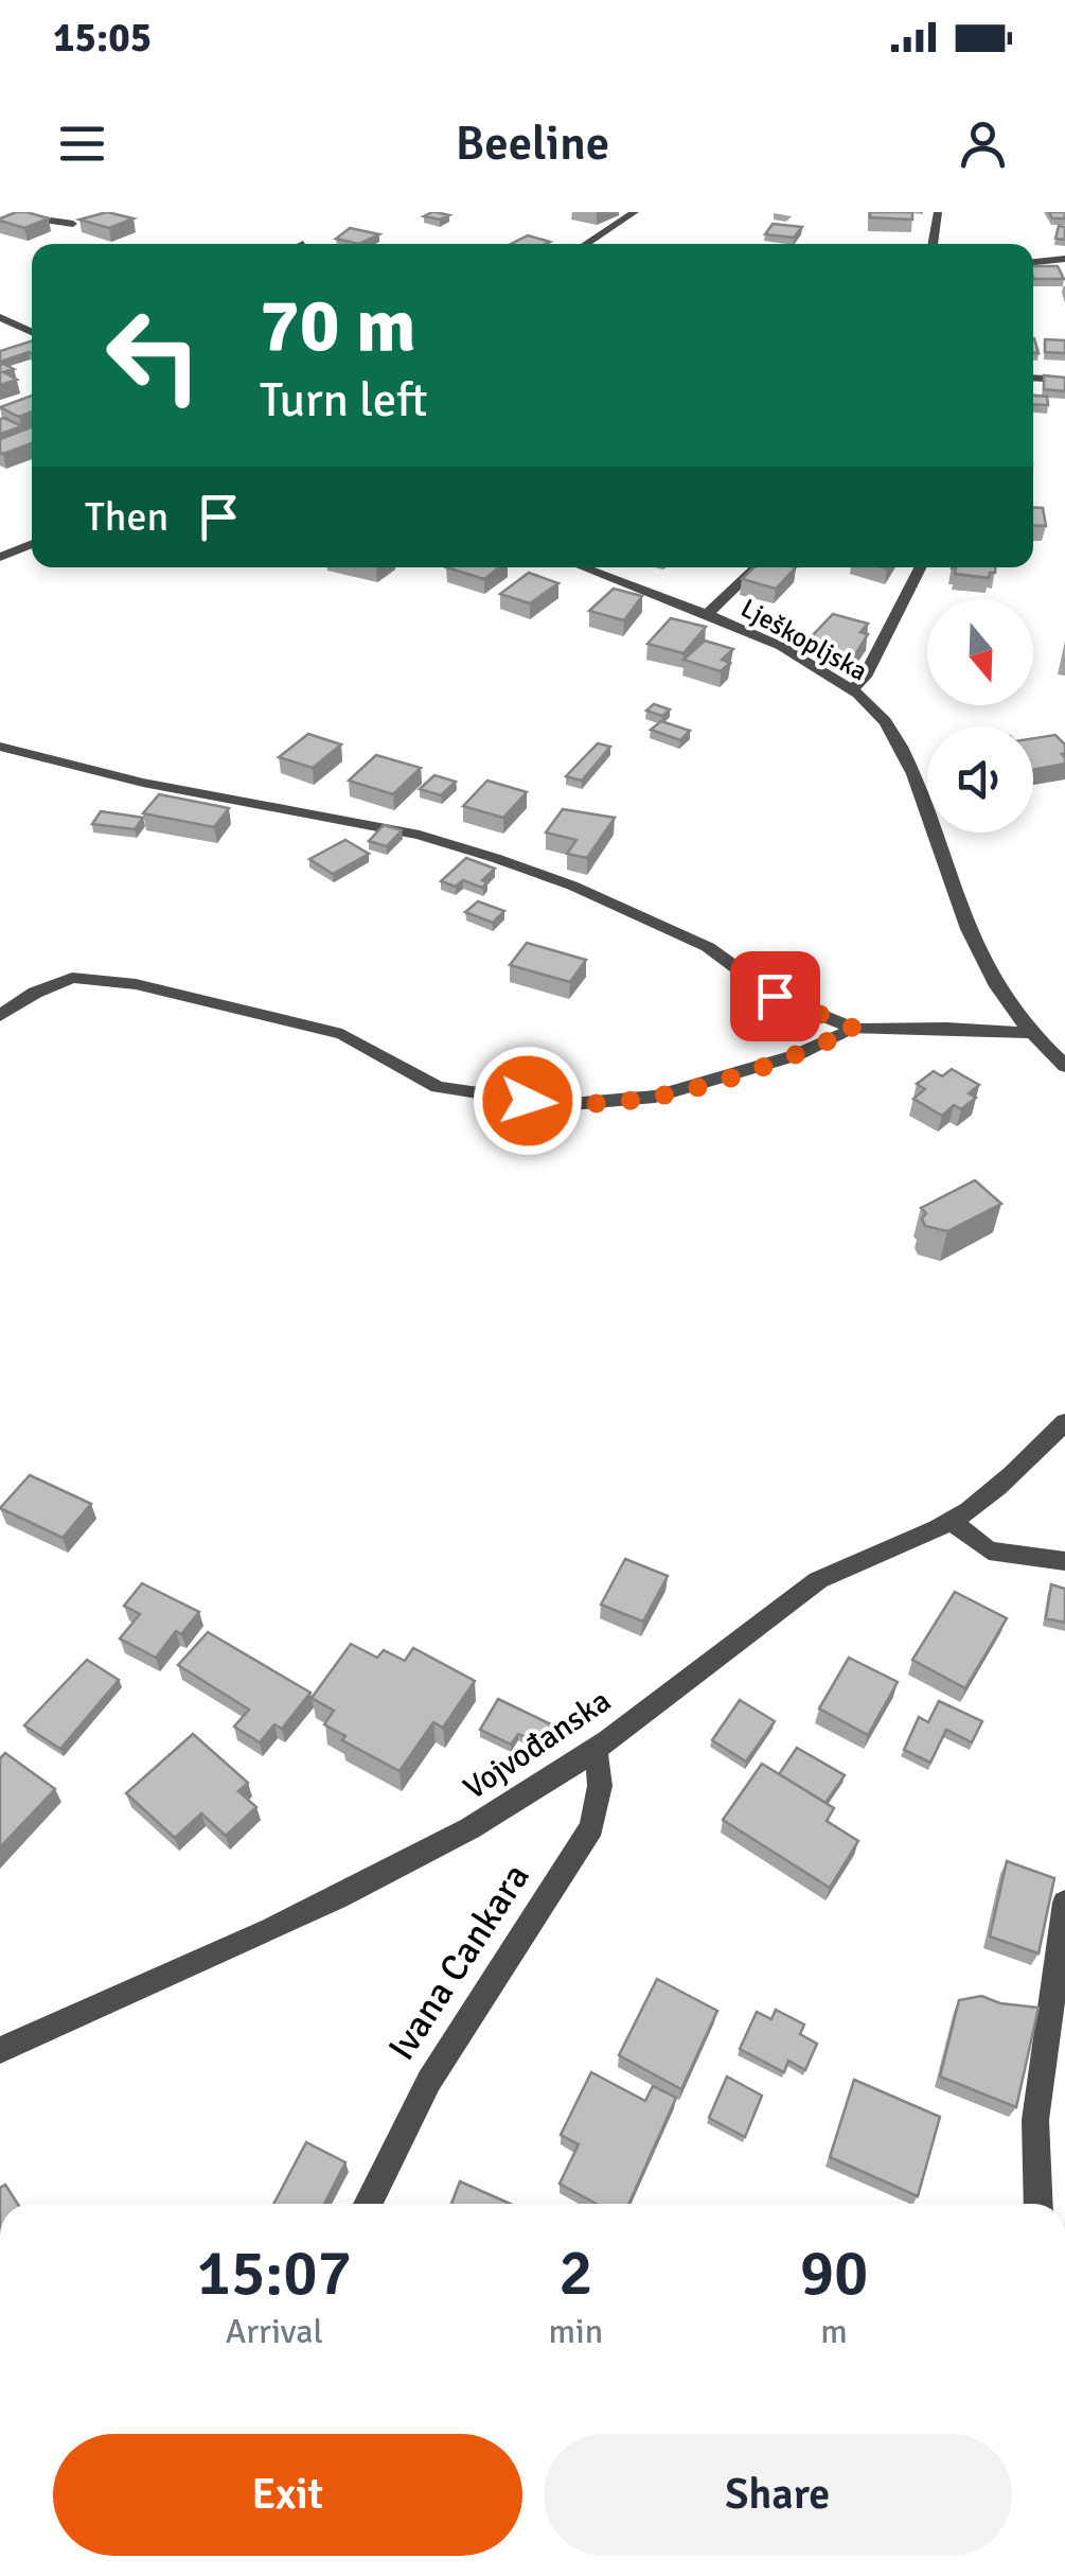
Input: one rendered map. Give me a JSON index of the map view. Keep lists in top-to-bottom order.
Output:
{
  "streets": {
    "street": ["Lješkopljska", "Vojvođanska", "Ivana Cankara"]
  },
  "crossings": [
    ["Vojvođanska", "Ivana Cankara"]
  ],
  "north": "bottom",
  "page": {
    "status": "15:05",
    "header": "Beeline",
    "turn": ["70 m", "Turn left"],
    "then": "Then",
    "eta": [
      "15:07",
      "Arrival",
      "2",
      "min",
      "90",
      "m"
    ],
    "buttons": ["Exit", "Share"]
  }
}
